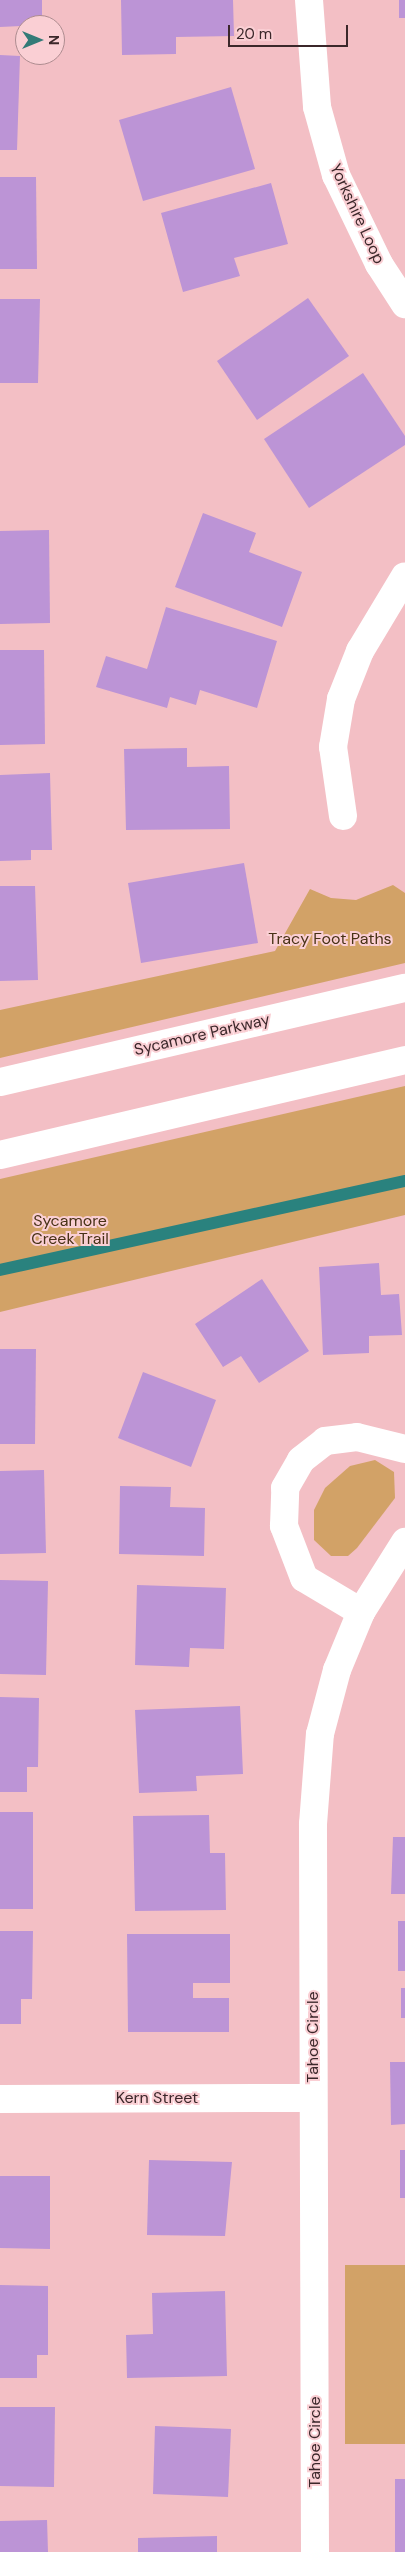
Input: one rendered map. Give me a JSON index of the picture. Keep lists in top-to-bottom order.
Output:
{
  "streets": {
    "street": [
      "Yorkshire Loop",
      "Sycamore Parkway",
      "Tahoe Circle",
      "Kern Street"
    ]
  },
  "crossings": [
    ["Tahoe Circle", "Kern Street"]
  ],
  "parks": ["Tracy Foot Paths", "Sycamore Creek Trail"],
  "scale_bar": "20 m",
  "north": "right"
}
